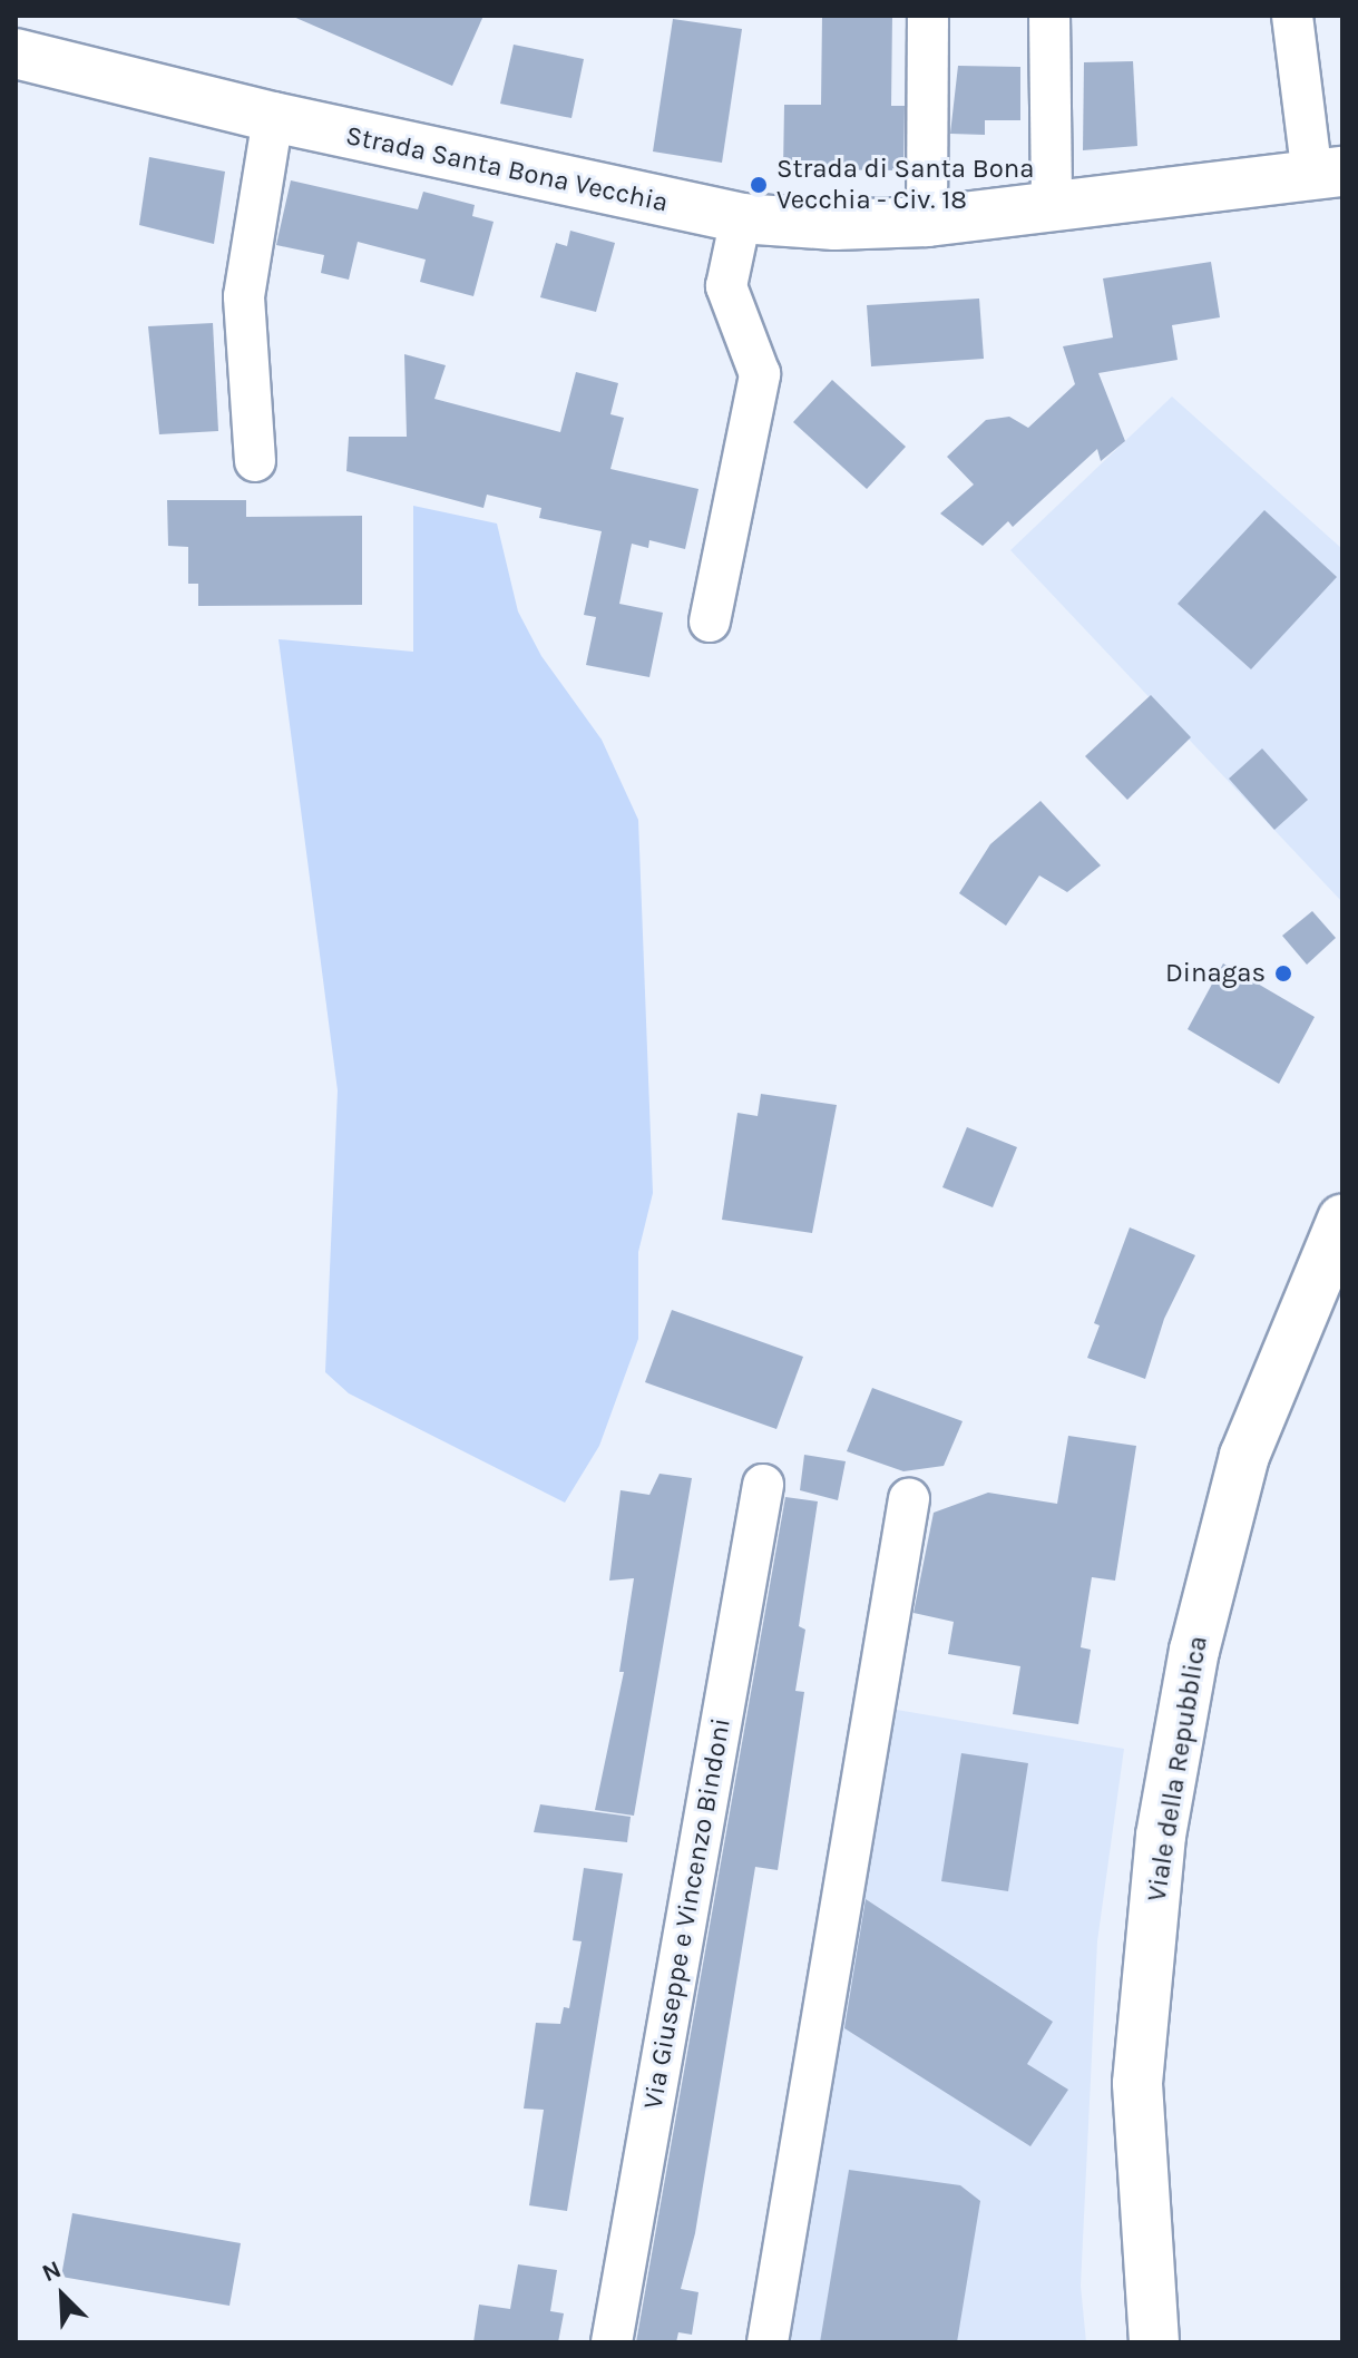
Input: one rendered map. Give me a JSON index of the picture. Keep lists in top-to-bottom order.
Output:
{
  "streets": {
    "street": ["Strada Santa Bona Vecchia", "Viale della Repubblica", "Via Giuseppe e Vincenzo Bindoni"]
  },
  "places": ["Strada di Santa Bona Vecchia - Civ. 18", "Dinagas"],
  "north": "top left"
}
